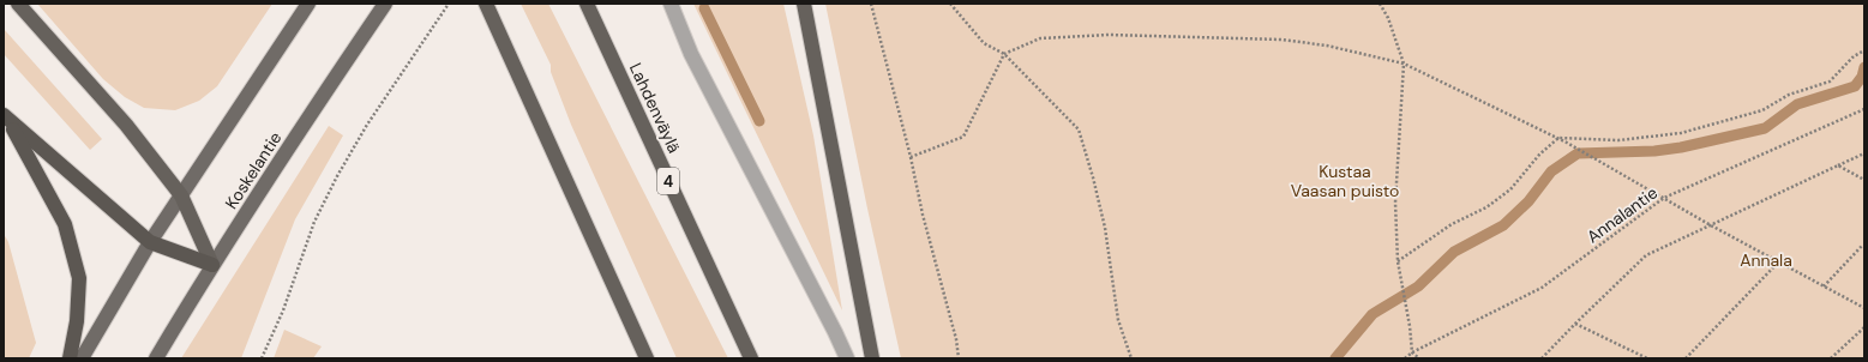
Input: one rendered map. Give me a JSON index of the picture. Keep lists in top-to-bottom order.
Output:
{
  "streets": {
    "highway": ["Lahdenväylä", "4"],
    "main road": ["Koskelantie"],
    "path": ["Annalantie"]
  },
  "parks": ["Kustaa Vaasan puisto", "Annala"]
}
